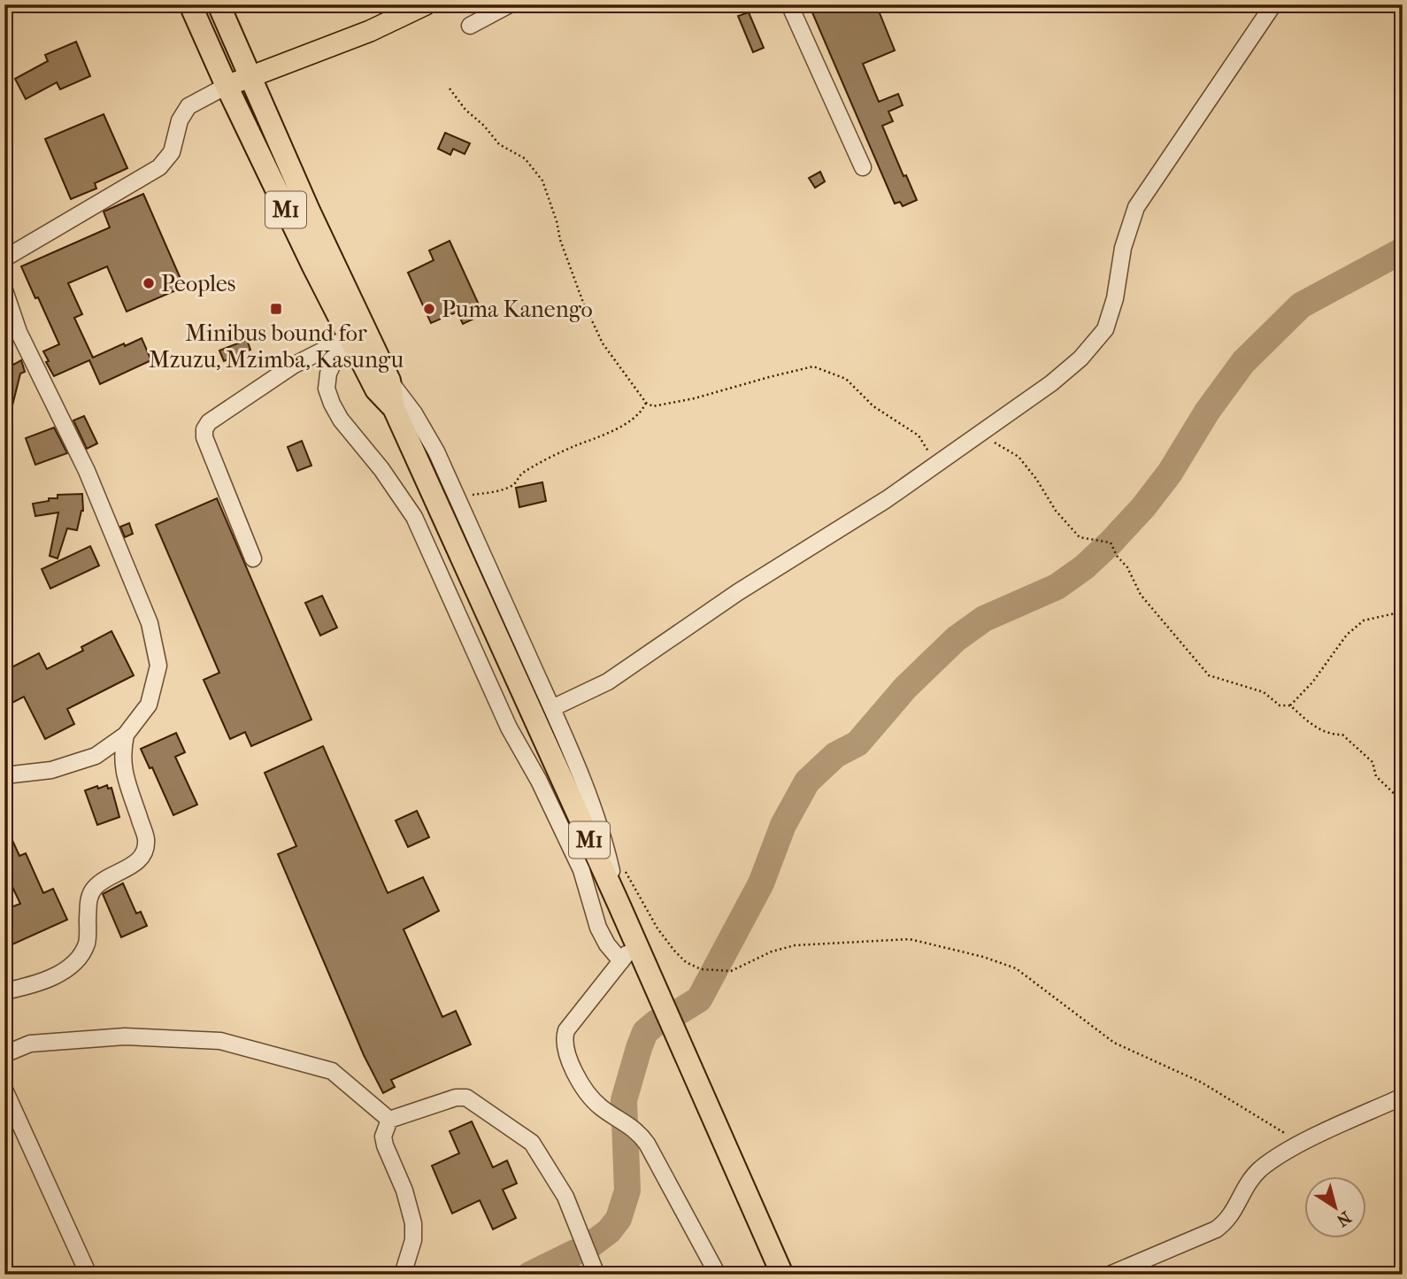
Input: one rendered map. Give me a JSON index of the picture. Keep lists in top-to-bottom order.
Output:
{
  "streets": {
    "highway": ["M1"]
  },
  "places": {
    "other": ["Peoples", "Puma Kanengo"],
    "transit": ["Minibus bound for Mzuzu, Mzimba, Kasungu"]
  },
  "north": "bottom right"
}
